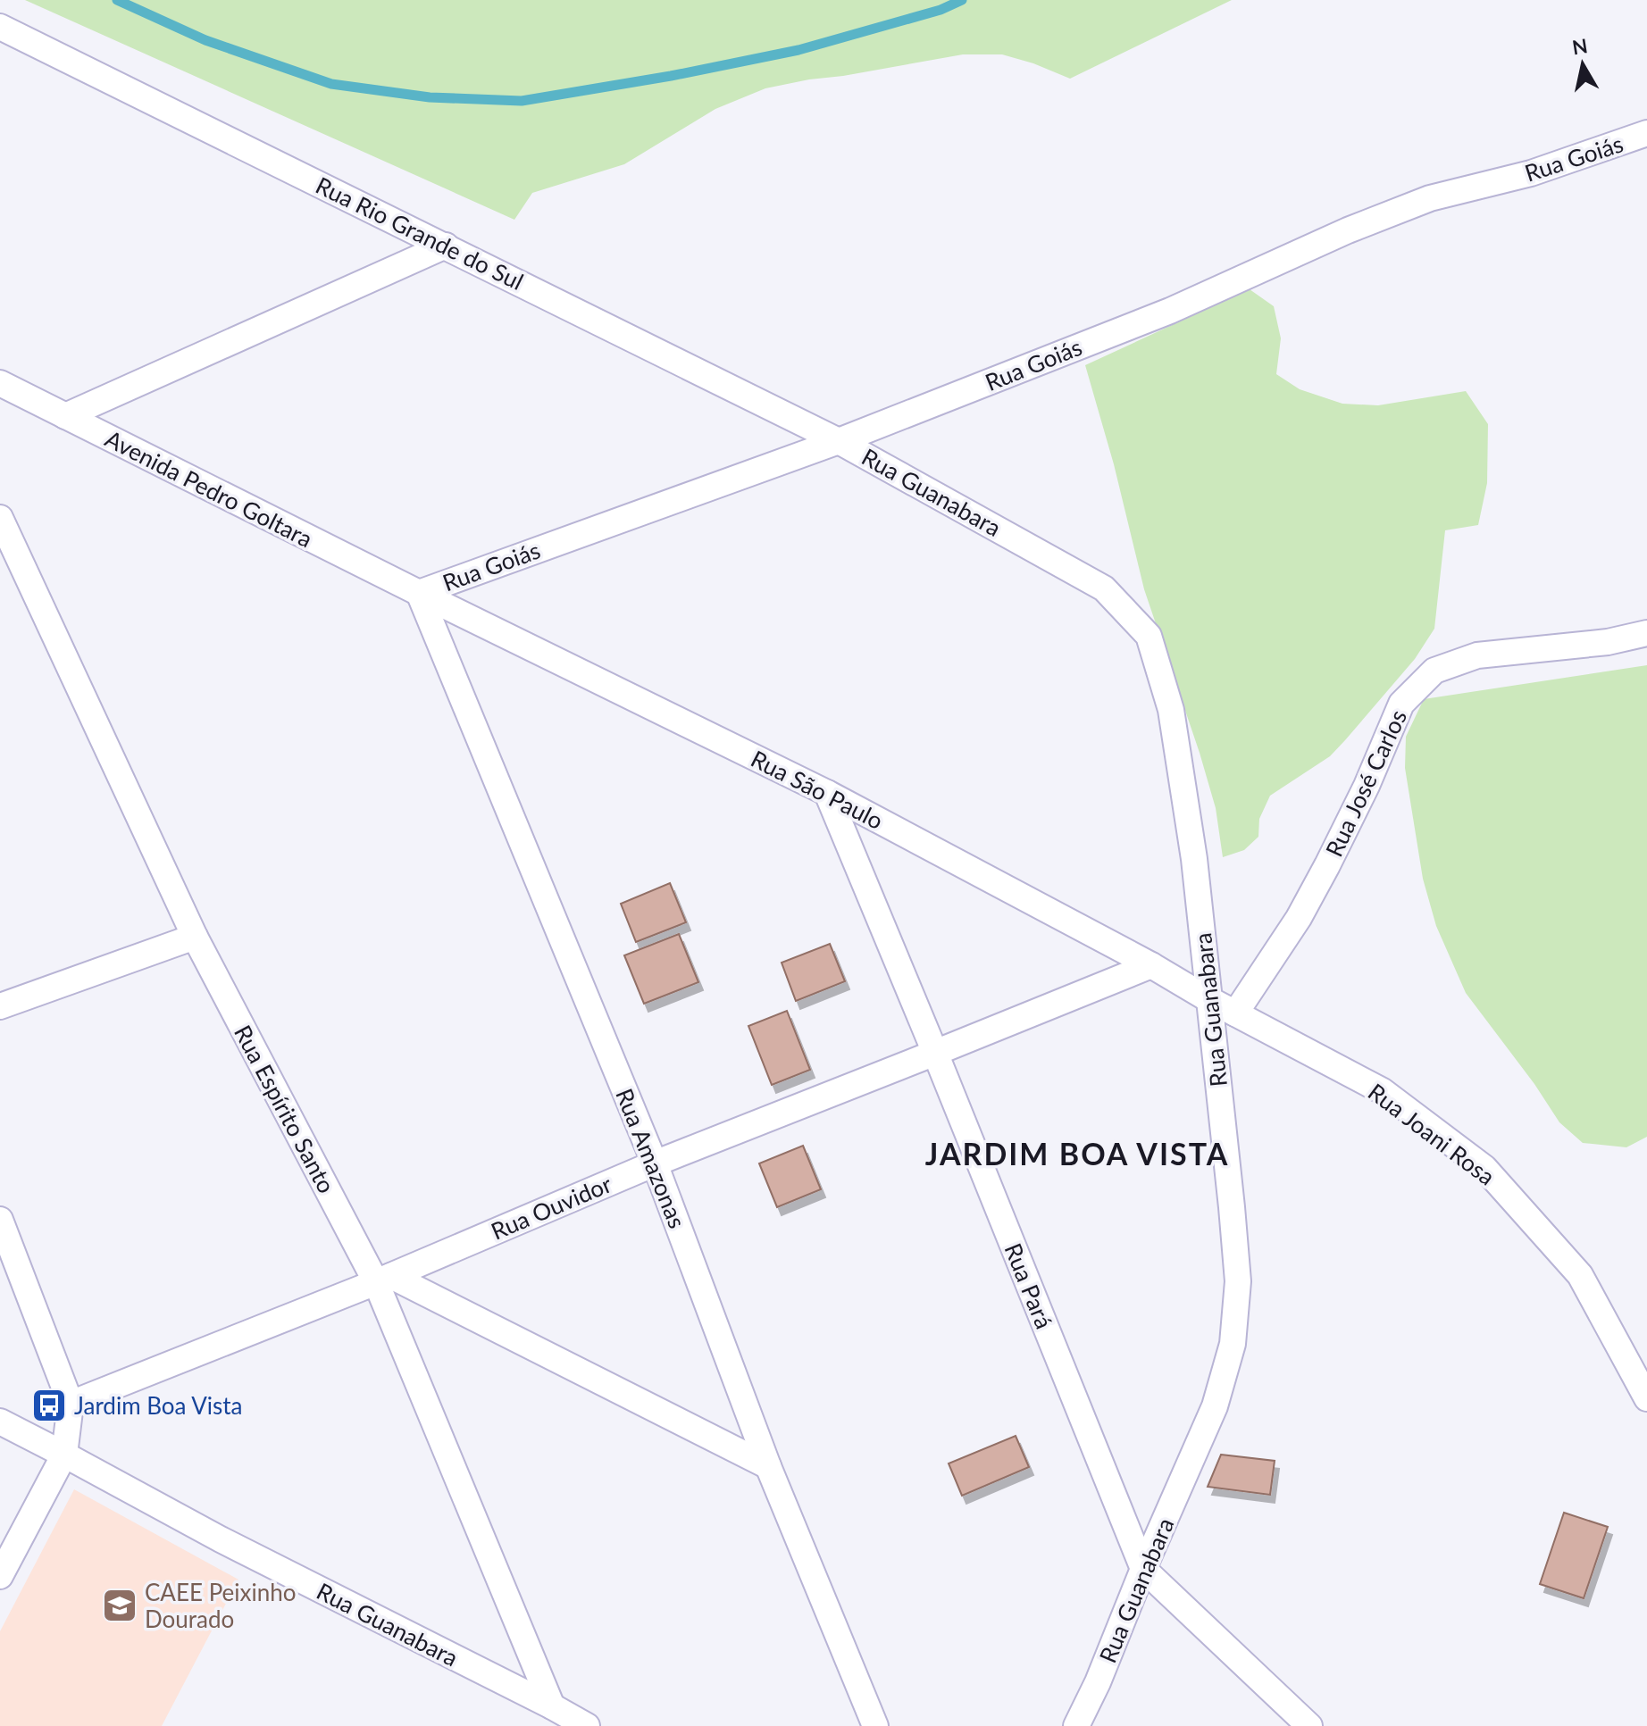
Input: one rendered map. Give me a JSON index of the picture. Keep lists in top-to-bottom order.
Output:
{
  "streets": {
    "street": [
      "Rua Goiás",
      "Rua Rio Grande do Sul",
      "Avenida Pedro Goltara",
      "Rua Guanabara",
      "Rua José Carlos",
      "Rua São Paulo",
      "Rua Espírito Santo",
      "Rua Joani Rosa",
      "Rua Amazonas",
      "Rua Ouvidor",
      "Rua Pará"
    ]
  },
  "crossings": [
    ["Rua Goiás", "Rua Rio Grande do Sul"],
    ["Rua Goiás", "Avenida Pedro Goltara"],
    ["Rua Goiás", "Rua Guanabara"],
    ["Rua Goiás", "Rua São Paulo"],
    ["Rua Goiás", "Rua Amazonas"],
    ["Rua Rio Grande do Sul", "Rua Guanabara"],
    ["Avenida Pedro Goltara", "Rua São Paulo"],
    ["Avenida Pedro Goltara", "Rua Amazonas"],
    ["Rua Guanabara", "Rua São Paulo"],
    ["Rua Guanabara", "Rua Espírito Santo"],
    ["Rua Guanabara", "Rua Joani Rosa"],
    ["Rua Guanabara", "Rua Pará"],
    ["Rua José Carlos", "Rua Joani Rosa"],
    ["Rua São Paulo", "Rua Joani Rosa"],
    ["Rua São Paulo", "Rua Amazonas"],
    ["Rua São Paulo", "Rua Ouvidor"],
    ["Rua São Paulo", "Rua Pará"],
    ["Rua Espírito Santo", "Rua Ouvidor"],
    ["Rua Amazonas", "Rua Ouvidor"],
    ["Rua Ouvidor", "Rua Pará"]
  ],
  "districts": ["JARDIM BOA VISTA"],
  "places": {
    "bus stop": ["Jardim Boa Vista"],
    "school or university": ["CAEE Peixinho Dourado"]
  },
  "north": "top"
}
